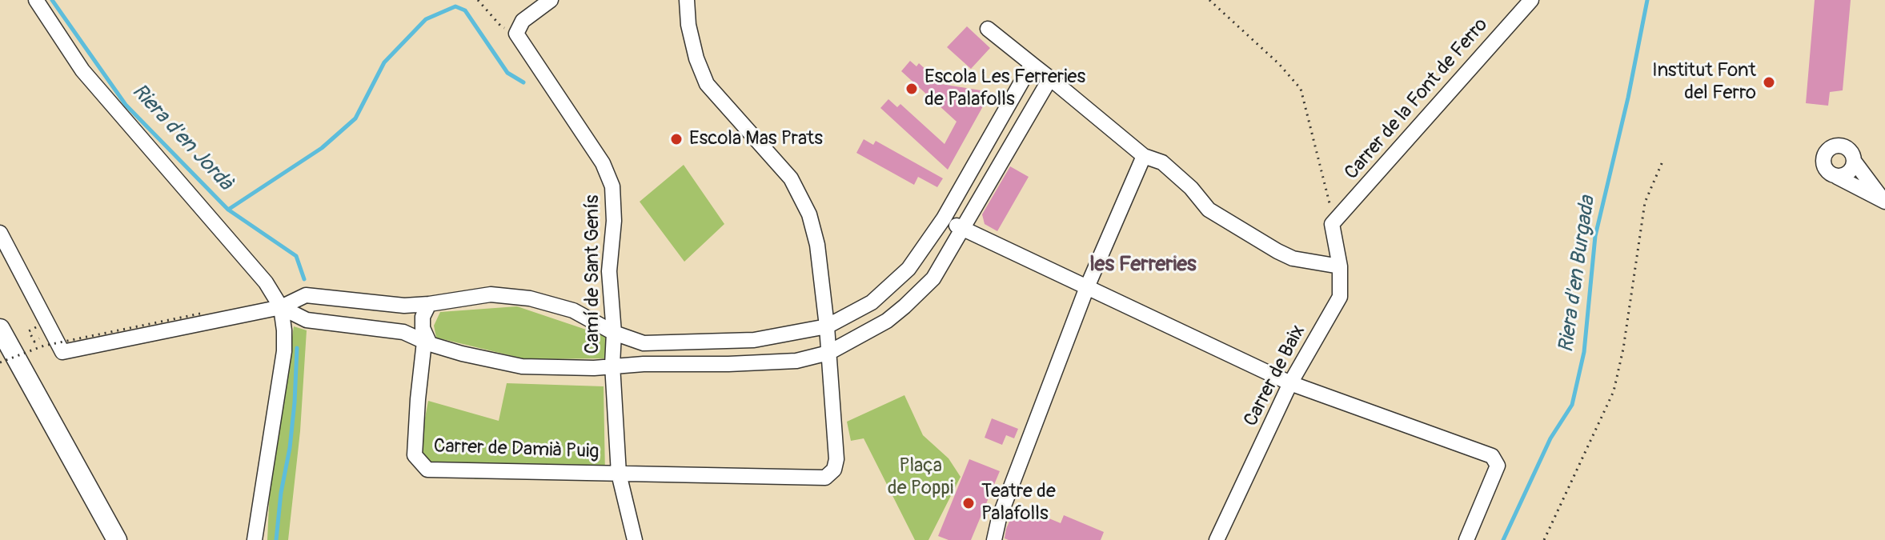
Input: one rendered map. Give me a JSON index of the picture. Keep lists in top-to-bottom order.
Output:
{
  "streets": {
    "street": [
      "Carrer de la Font de Ferro",
      "Camí de Sant Genís",
      "Carrer de Baix",
      "Carrer de Damià Puig"
    ]
  },
  "crossings": [
    ["Carrer de la Font de Ferro", "Carrer de Baix"],
    ["Camí de Sant Genís", "Carrer de Damià Puig"]
  ],
  "districts": ["les Ferreries"],
  "water": ["Riera d'en Jordà", "Riera d'en Burgada"],
  "parks": ["Plaça de Poppi"],
  "places": [
    "Institut Font del Ferro",
    "Escola Les Ferreries de Palafolls",
    "Escola Mas Prats",
    "Teatre de Palafolls"
  ]
}
